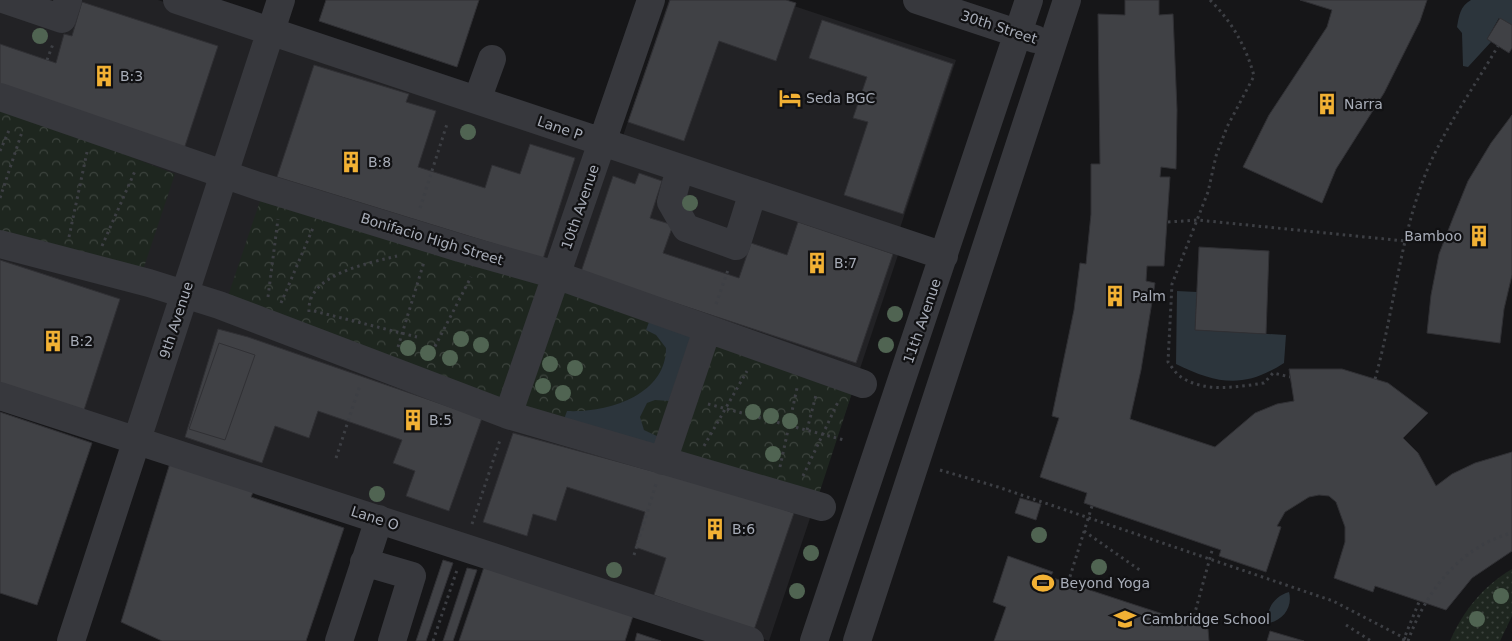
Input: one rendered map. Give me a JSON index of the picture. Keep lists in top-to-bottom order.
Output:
{
  "streets": {
    "street": [
      "30th Street",
      "Lane P",
      "10th Avenue",
      "Bonifacio High Street",
      "9th Avenue",
      "11th Avenue",
      "Lane O"
    ]
  },
  "crossings": [
    ["30th Street", "11th Avenue"],
    ["Lane P", "10th Avenue"],
    ["Lane P", "9th Avenue"],
    ["Lane P", "11th Avenue"],
    ["10th Avenue", "Bonifacio High Street"],
    ["Bonifacio High Street", "9th Avenue"],
    ["9th Avenue", "Lane O"]
  ],
  "places": {
    "building": [
      "B:3",
      "Narra",
      "B:8",
      "Bamboo",
      "B:7",
      "Palm",
      "B:2",
      "B:5",
      "B:6"
    ],
    "hotel": ["Seda BGC"],
    "sports": ["Beyond Yoga"],
    "school or university": ["Cambridge School"]
  }
}
